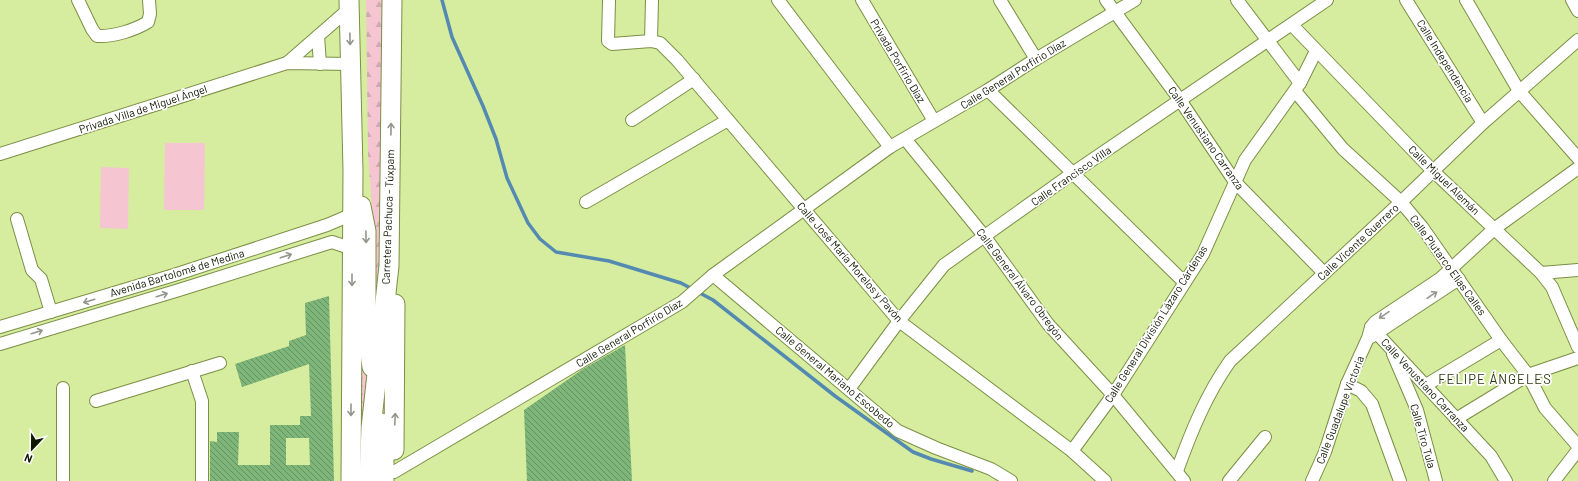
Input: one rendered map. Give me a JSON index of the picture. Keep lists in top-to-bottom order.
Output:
{
  "streets": {
    "main road": ["Carretera Pachuca - Túxpam"],
    "street": [
      "Privada Porfirio Díaz",
      "Calle Independencia",
      "Calle General Porfirio Díaz",
      "Privada Villa de Miguel Ángel",
      "Calle Venustiano Carranza",
      "Calle Francisco Villa",
      "Calle Miguel Alemán",
      "Calle Vicente Guerrero",
      "Calle José María Morelos y Pavón",
      "Calle Plutarco Elías Calles",
      "Avenida Bartolomé de Medina",
      "Calle General Álvaro Obregón",
      "Calle General División Lázaro Cárdenas",
      "Calle General Mariano Escobedo",
      "Calle Guadalupe Victoria",
      "Calle Tiro Tula"
    ]
  },
  "crossings": [
    ["Privada Porfirio Díaz", "Calle General Porfirio Díaz"],
    ["Calle Independencia", "Calle Vicente Guerrero"],
    ["Calle General Porfirio Díaz", "Calle Venustiano Carranza"],
    ["Calle General Porfirio Díaz", "Calle José María Morelos y Pavón"],
    ["Calle General Porfirio Díaz", "Calle General Álvaro Obregón"],
    ["Calle General Porfirio Díaz", "Calle General Mariano Escobedo"],
    ["Calle Venustiano Carranza", "Calle Francisco Villa"],
    ["Calle Venustiano Carranza", "Calle Vicente Guerrero"],
    ["Calle Venustiano Carranza", "Calle General División Lázaro Cárdenas"],
    ["Calle Venustiano Carranza", "Calle Guadalupe Victoria"],
    ["Calle Venustiano Carranza", "Calle Tiro Tula"],
    ["Calle Francisco Villa", "Calle Miguel Alemán"],
    ["Calle Francisco Villa", "Calle José María Morelos y Pavón"],
    ["Calle Francisco Villa", "Calle Plutarco Elías Calles"],
    ["Calle Francisco Villa", "Calle General Álvaro Obregón"],
    ["Calle Francisco Villa", "Calle General Mariano Escobedo"],
    ["Calle Miguel Alemán", "Calle Vicente Guerrero"],
    ["Calle Miguel Alemán", "Calle General División Lázaro Cárdenas"],
    ["Calle Miguel Alemán", "Calle Guadalupe Victoria"],
    ["Calle Vicente Guerrero", "Calle Plutarco Elías Calles"],
    ["Calle Vicente Guerrero", "Calle General Álvaro Obregón"],
    ["Calle José María Morelos y Pavón", "Calle General División Lázaro Cárdenas"],
    ["Calle Plutarco Elías Calles", "Calle General División Lázaro Cárdenas"],
    ["Calle Plutarco Elías Calles", "Calle Guadalupe Victoria"],
    ["Calle General Álvaro Obregón", "Calle General División Lázaro Cárdenas"]
  ],
  "districts": ["FELIPE ÁNGELES"],
  "north": "bottom"
}
